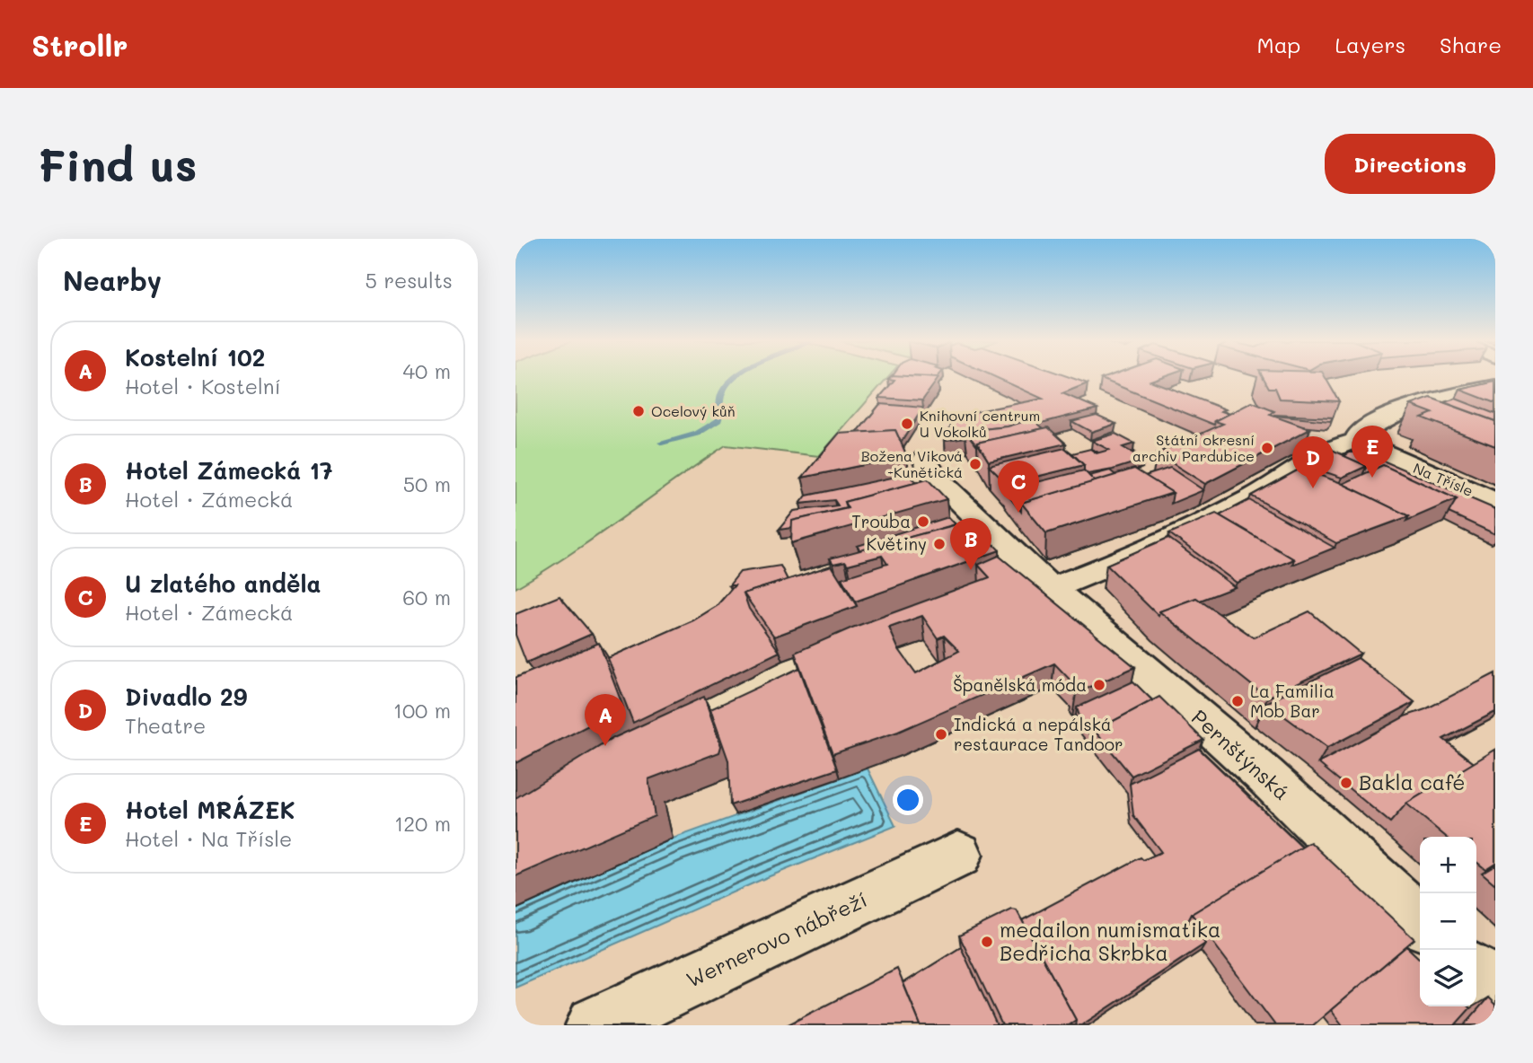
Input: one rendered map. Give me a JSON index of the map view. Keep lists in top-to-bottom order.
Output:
{
  "streets": {
    "street": ["Na Třísle", "Pernštýnská", "Wernerovo nábřeží"]
  },
  "places": [
    "Ocelový kůň",
    "Knihovní centrum U Vokolků",
    "Státní okresní archiv Pardubice",
    "Božena Viková -Kunětická",
    "Trouba",
    "Květiny",
    "Španělská móda",
    "La Familia Mob Bar",
    "Indická a nepálská restaurace Tandoor",
    "Bakla café",
    "medailon numismatika Bedřicha Skrbka"
  ],
  "page": {
    "header": "Strollr",
    "nav": ["Map", "Layers", "Share"],
    "buttons": "Directions",
    "title": "Find us",
    "heading": ["Nearby", "5 results"],
    "list": [
      {
        "mark": "A",
        "name": "Kostelní 102",
        "note": "Hotel · Kostelní",
        "value": "40 m"
      },
      {
        "mark": "B",
        "name": "Hotel Zámecká 17",
        "note": "Hotel · Zámecká",
        "value": "50 m"
      },
      {
        "mark": "C",
        "name": "U zlatého anděla",
        "note": "Hotel · Zámecká",
        "value": "60 m"
      },
      {
        "mark": "D",
        "name": "Divadlo 29",
        "note": "Theatre",
        "value": "100 m"
      },
      {
        "mark": "E",
        "name": "Hotel MRÁZEK",
        "note": "Hotel · Na Třísle",
        "value": "120 m"
      }
    ],
    "pins": [
      "E",
      "D",
      "C",
      "B",
      "A"
    ],
    "map_buttons": ["+", "−"]
  }
}
